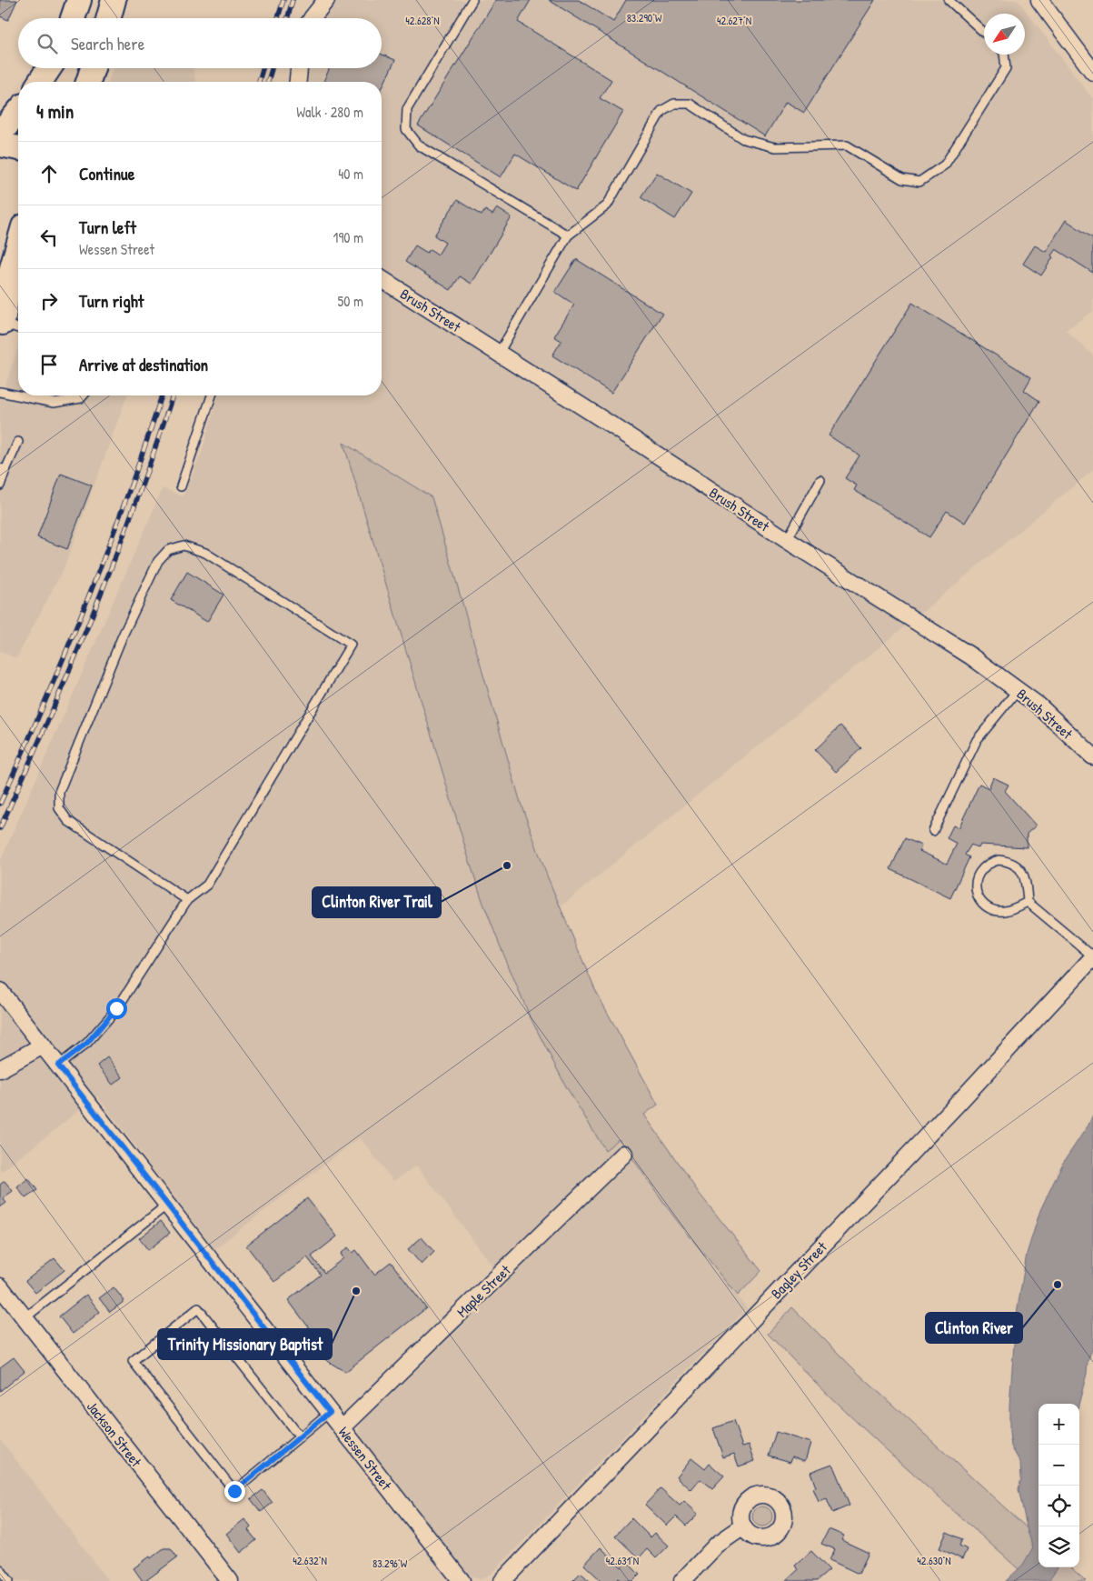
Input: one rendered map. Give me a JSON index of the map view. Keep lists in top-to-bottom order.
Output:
{
  "streets": {
    "street": [
      "Brush Street",
      "Bagley Street",
      "Maple Street",
      "Jackson Street",
      "Wessen Street"
    ]
  },
  "crossings": [
    ["Maple Street", "Wessen Street"]
  ],
  "places": ["Clinton River Trail", "Clinton River", "Trinity Missionary Baptist"],
  "north": "bottom left",
  "page": {
    "search": "Search here",
    "heading": ["4 min", "Walk · 280 m"],
    "list": [
      ["Continue", "40 m"],
      ["Turn left", "Wessen Street", "190 m"],
      ["Turn right", "50 m"],
      "Arrive at destination"
    ],
    "map_buttons": ["+", "−"]
  },
  "coordinates": [
    "83.290°W",
    "42.628°N",
    "42.627°N",
    "42.632°N",
    "42.631°N",
    "42.630°N",
    "83.296°W"
  ]
}
